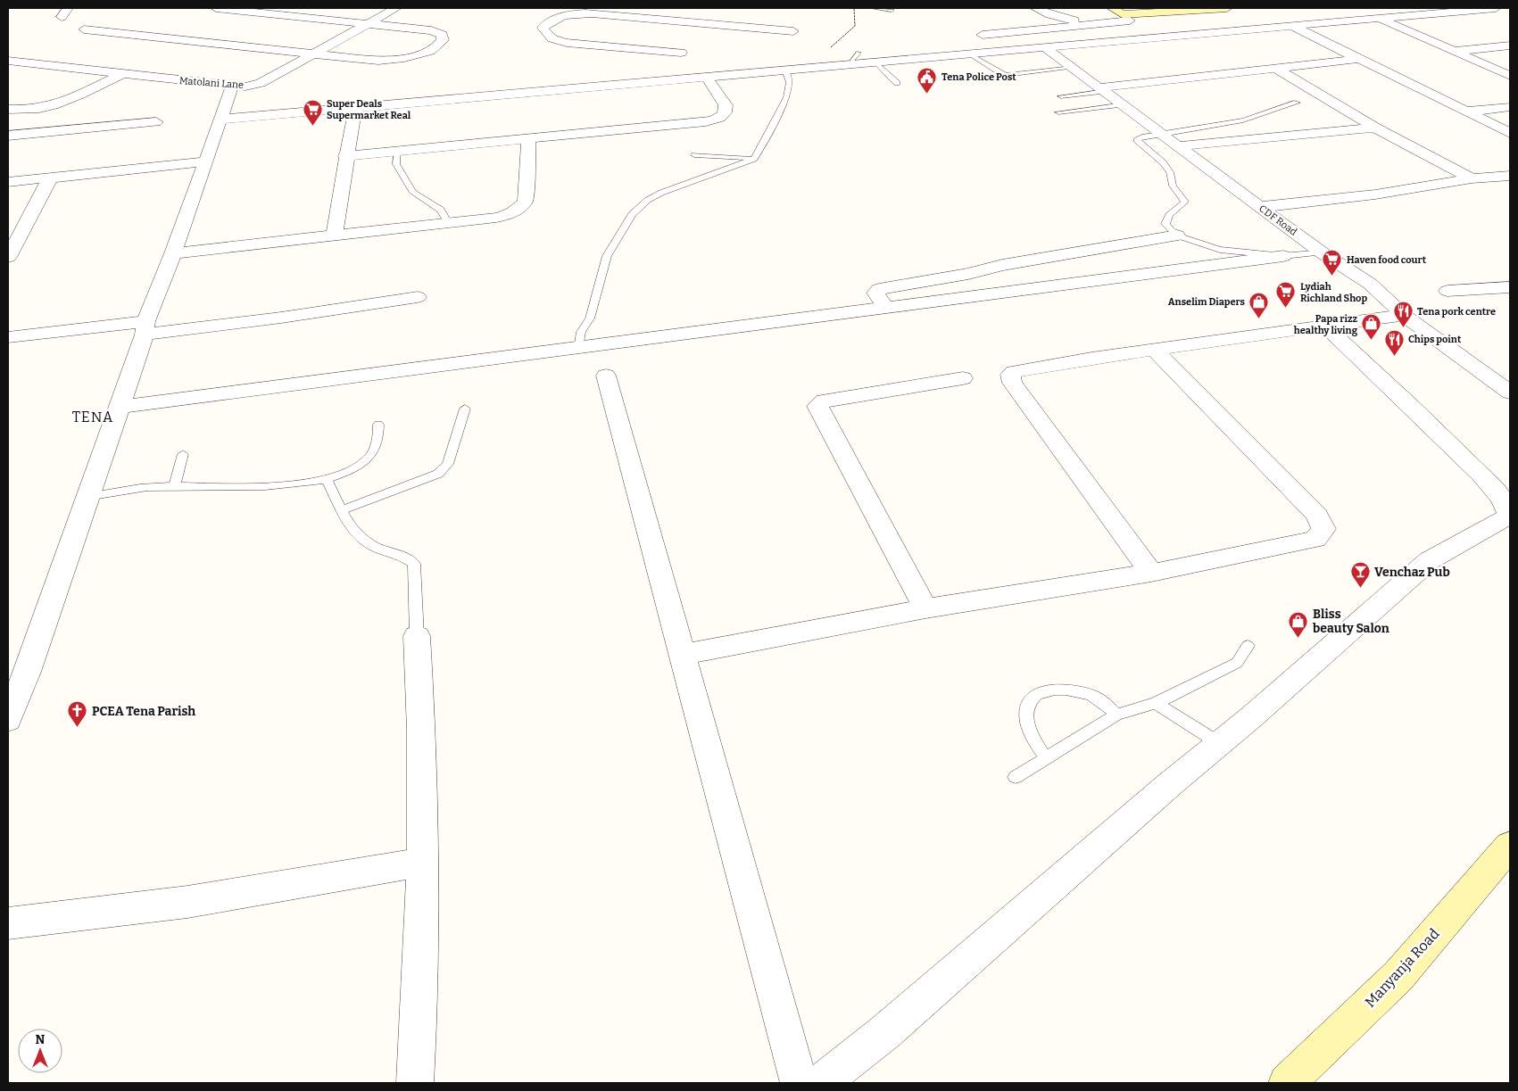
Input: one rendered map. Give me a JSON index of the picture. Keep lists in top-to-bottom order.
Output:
{
  "streets": {
    "street": ["Matolani Lane", "CDF Road", "Manyanja Road"]
  },
  "districts": ["TENA"],
  "places": {
    "public building": ["Tena Police Post"],
    "supermarket": ["Super Deals Supermarket Real", "Haven food court", "Lydiah Richland Shop"],
    "shop": ["Anselim Diapers", "Papa rizz healthy living", "Bliss beauty Salon"],
    "restaurant": ["Tena pork centre", "Chips point"],
    "bar": ["Venchaz Pub"],
    "church": ["PCEA Tena Parish"]
  },
  "north": "top"
}
